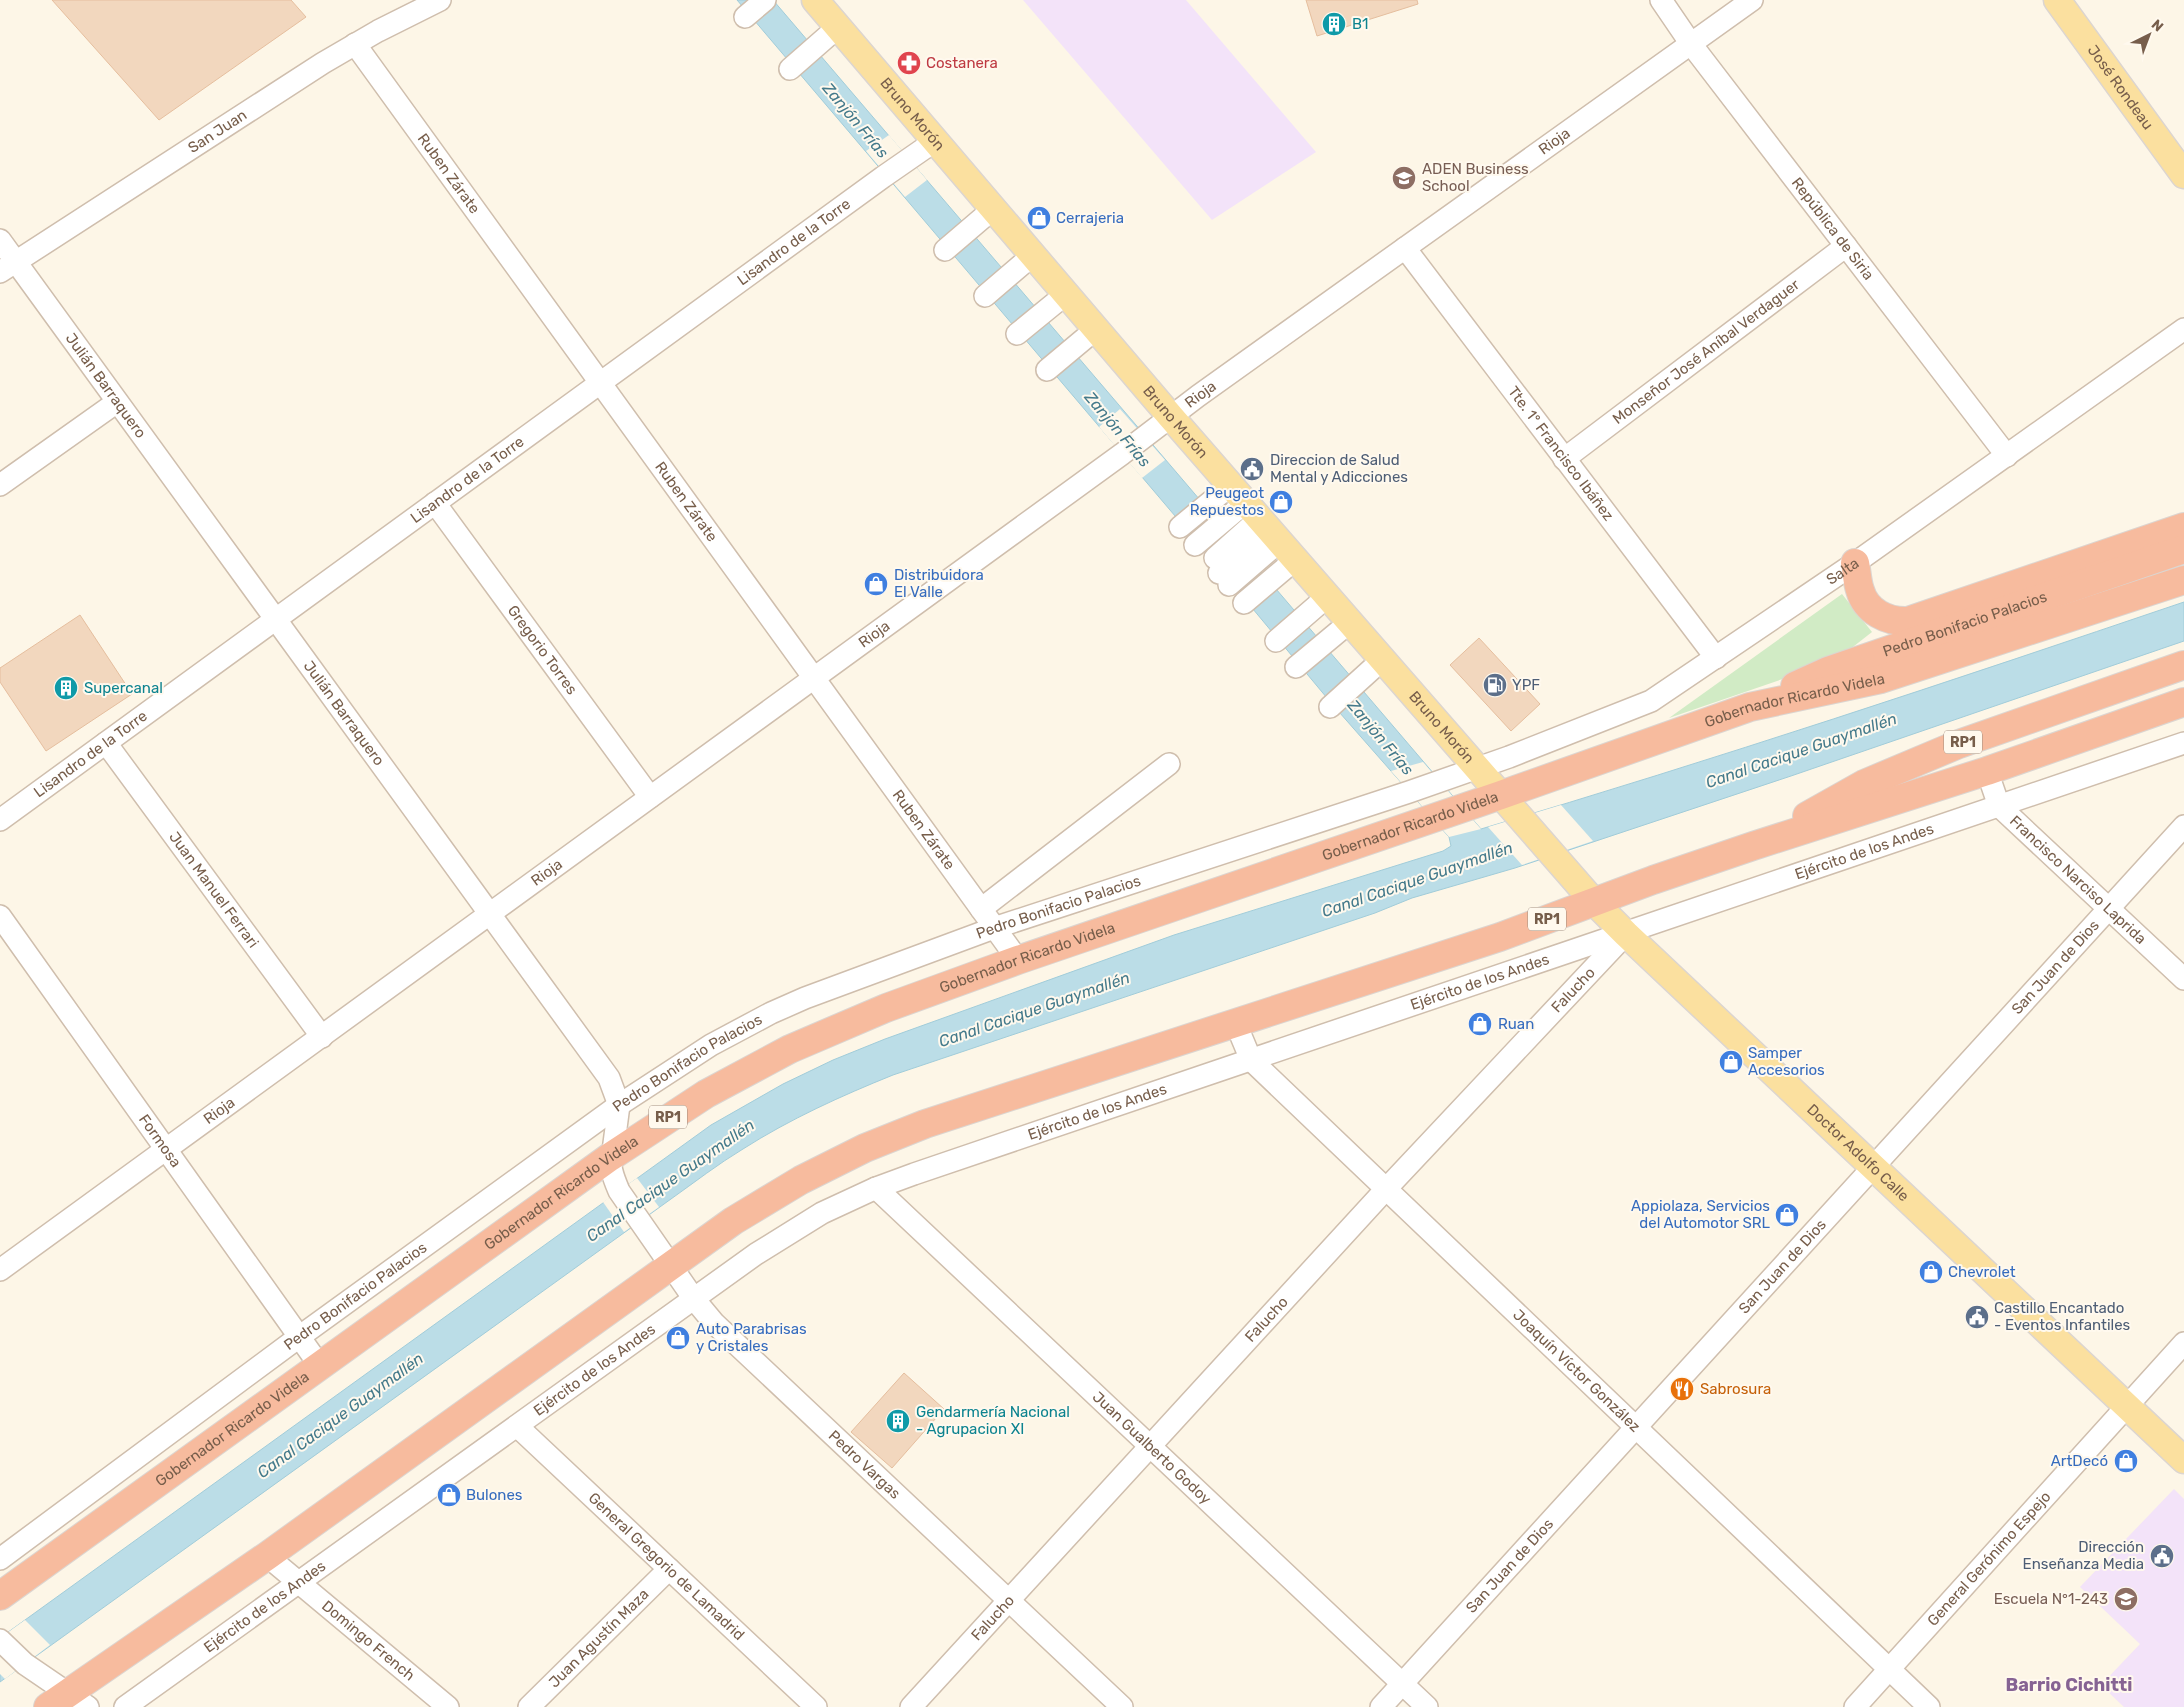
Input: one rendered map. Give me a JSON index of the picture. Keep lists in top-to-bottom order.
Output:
{
  "streets": {
    "highway": ["Pedro Bonifacio Palacios", "Gobernador Ricardo Videla", "RP1"],
    "main road": ["José Rondeau", "Bruno Morón", "Doctor Adolfo Calle"],
    "street": [
      "San Juan",
      "Rioja",
      "Ruben Zárate",
      "República de Siria",
      "Lisandro de la Torre",
      "Monseñor José Aníbal Verdaguer",
      "Julián Barraquero",
      "Tte. 1° Francisco Ibáñez",
      "Salta",
      "Gregorio Torres",
      "Ejército de los Andes",
      "Francisco Narciso Laprida",
      "Juan Manuel Ferrari",
      "San Juan de Dios",
      "Falucho",
      "Formosa",
      "Joaquín Víctor González",
      "Juan Gualberto Godoy",
      "Pedro Vargas",
      "General Gerónimo Espejo",
      "General Gregorio de Lamadrid",
      "Juan Agustín Maza",
      "Domingo French"
    ]
  },
  "crossings": [
    ["Bruno Morón", "Rioja"],
    ["Bruno Morón", "Lisandro de la Torre"],
    ["Bruno Morón", "Salta"],
    ["Bruno Morón", "Pedro Bonifacio Palacios"],
    ["Bruno Morón", "Gobernador Ricardo Videla"],
    ["Bruno Morón", "Doctor Adolfo Calle"],
    ["San Juan", "Ruben Zárate"],
    ["San Juan", "Julián Barraquero"],
    ["Rioja", "Ruben Zárate"],
    ["Rioja", "República de Siria"],
    ["Rioja", "Julián Barraquero"],
    ["Rioja", "Tte. 1° Francisco Ibáñez"],
    ["Rioja", "Gregorio Torres"],
    ["Rioja", "Juan Manuel Ferrari"],
    ["Rioja", "Formosa"],
    ["Ruben Zárate", "Lisandro de la Torre"],
    ["Ruben Zárate", "Pedro Bonifacio Palacios"],
    ["Ruben Zárate", "Gobernador Ricardo Videla"],
    ["República de Siria", "Monseñor José Aníbal Verdaguer"],
    ["República de Siria", "Salta"],
    ["Lisandro de la Torre", "Julián Barraquero"],
    ["Lisandro de la Torre", "Gregorio Torres"],
    ["Lisandro de la Torre", "Juan Manuel Ferrari"],
    ["Monseñor José Aníbal Verdaguer", "Tte. 1° Francisco Ibáñez"],
    ["Julián Barraquero", "Pedro Bonifacio Palacios"],
    ["Julián Barraquero", "Gobernador Ricardo Videla"],
    ["Julián Barraquero", "Pedro Vargas"],
    ["Tte. 1° Francisco Ibáñez", "Salta"],
    ["Salta", "Pedro Bonifacio Palacios"],
    ["Pedro Bonifacio Palacios", "Gobernador Ricardo Videla"],
    ["Pedro Bonifacio Palacios", "Formosa"],
    ["Gobernador Ricardo Videla", "Formosa"],
    ["RP1", "Francisco Narciso Laprida"],
    ["RP1", "Doctor Adolfo Calle"],
    ["RP1", "Joaquín Víctor González"],
    ["RP1", "Pedro Vargas"],
    ["RP1", "Domingo French"],
    ["Ejército de los Andes", "Francisco Narciso Laprida"],
    ["Ejército de los Andes", "Falucho"],
    ["Ejército de los Andes", "Doctor Adolfo Calle"],
    ["Ejército de los Andes", "Joaquín Víctor González"],
    ["Ejército de los Andes", "Juan Gualberto Godoy"],
    ["Ejército de los Andes", "Pedro Vargas"],
    ["Ejército de los Andes", "General Gregorio de Lamadrid"],
    ["Ejército de los Andes", "Domingo French"],
    ["Francisco Narciso Laprida", "San Juan de Dios"],
    ["San Juan de Dios", "Doctor Adolfo Calle"],
    ["San Juan de Dios", "Joaquín Víctor González"],
    ["San Juan de Dios", "Juan Gualberto Godoy"],
    ["Falucho", "Doctor Adolfo Calle"],
    ["Falucho", "Joaquín Víctor González"],
    ["Falucho", "Juan Gualberto Godoy"],
    ["Falucho", "Pedro Vargas"],
    ["Doctor Adolfo Calle", "General Gerónimo Espejo"],
    ["Joaquín Víctor González", "General Gerónimo Espejo"],
    ["General Gregorio de Lamadrid", "Juan Agustín Maza"]
  ],
  "districts": ["Barrio Cichitti"],
  "water": ["Zanjón Frías", "Canal Cacique Guaymallén"],
  "places": {
    "building": ["B1", "Supercanal", "Gendarmería Nacional - Agrupacion XI"],
    "pharmacy": ["Costanera"],
    "school or university": ["ADEN Business School", "Escuela N°1-243"],
    "shop": [
      "Cerrajeria",
      "Peugeot Repuestos",
      "Distribuidora El Valle",
      "Ruan",
      "Samper Accesorios",
      "Appiolaza, Servicios del Automotor SRL",
      "Chevrolet",
      "Auto Parabrisas y Cristales",
      "ArtDecó",
      "Bulones"
    ],
    "public building": ["Direccion de Salud Mental y Adicciones", "Castillo Encantado - Eventos Infantiles", "Dirección Enseñanza Media"],
    "fuel station": ["YPF"],
    "restaurant": ["Sabrosura"]
  },
  "north": "top right"
}
